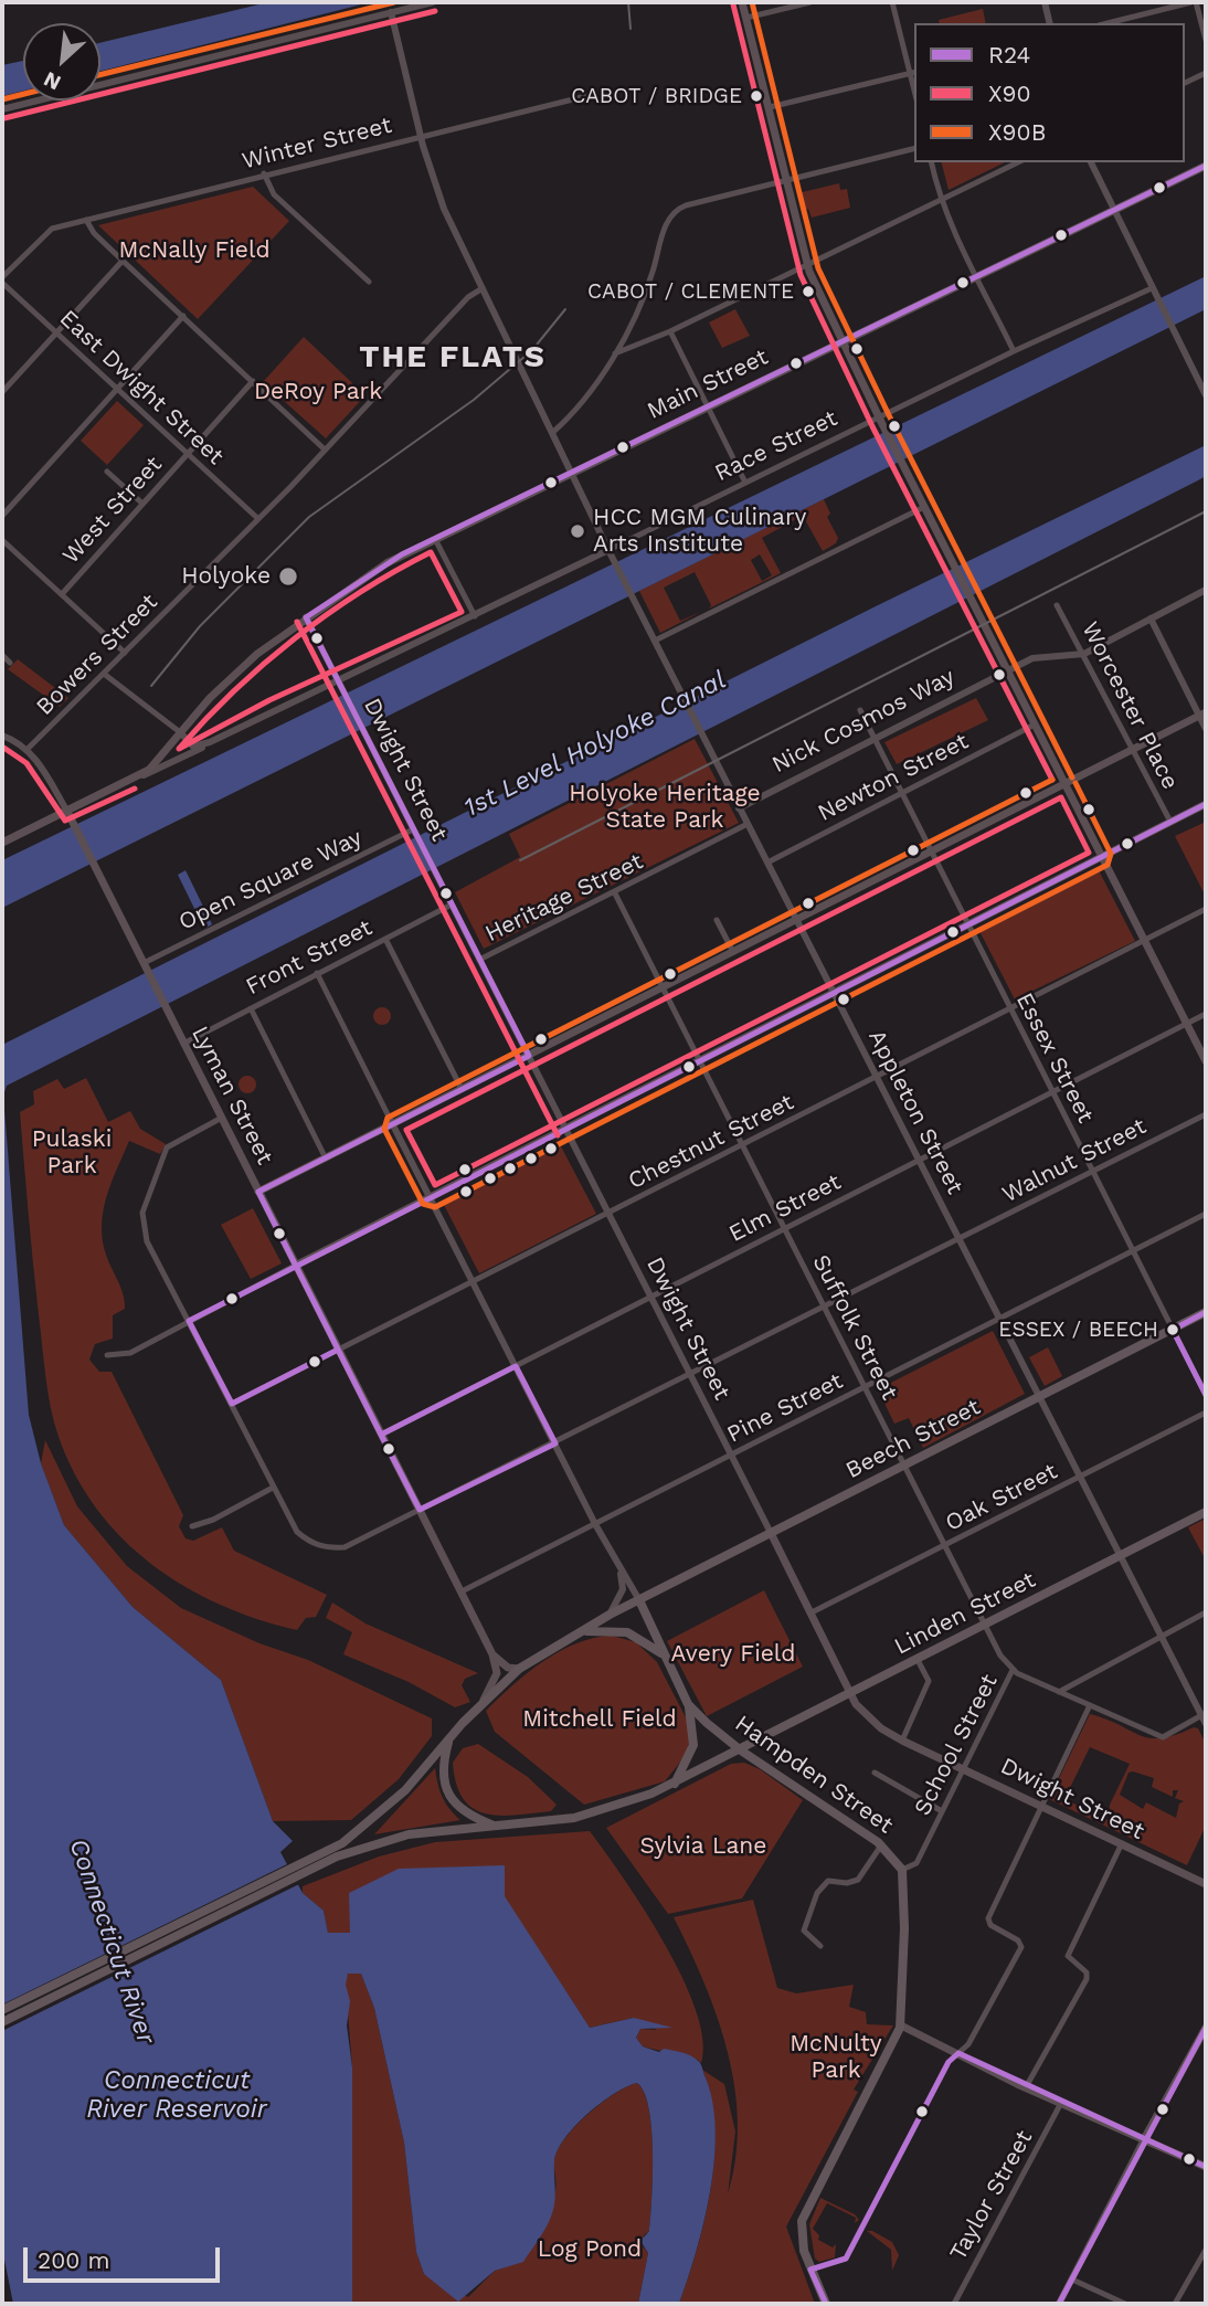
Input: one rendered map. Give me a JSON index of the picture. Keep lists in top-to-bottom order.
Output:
{
  "streets": {
    "main road": [
      "Main Street",
      "Dwight Street",
      "Lyman Street",
      "Beech Street",
      "Linden Street",
      "Hampden Street"
    ],
    "street": [
      "Winter Street",
      "East Dwight Street",
      "Race Street",
      "West Street",
      "Bowers Street",
      "Worcester Place",
      "Nick Cosmos Way",
      "Newton Street",
      "Open Square Way",
      "Heritage Street",
      "Front Street",
      "Essex Street",
      "Appleton Street",
      "Chestnut Street",
      "Walnut Street",
      "Elm Street",
      "Suffolk Street",
      "Pine Street",
      "Oak Street",
      "School Street",
      "Taylor Street"
    ]
  },
  "crossings": [
    ["Winter Street", "East Dwight Street"],
    ["Winter Street", "Appleton Street"],
    ["Main Street", "Race Street"],
    ["Main Street", "Dwight Street"],
    ["Main Street", "Lyman Street"],
    ["Main Street", "Appleton Street"],
    ["East Dwight Street", "West Street"],
    ["East Dwight Street", "Bowers Street"],
    ["Race Street", "Dwight Street"],
    ["Race Street", "Appleton Street"],
    ["Bowers Street", "Lyman Street"],
    ["Bowers Street", "Appleton Street"],
    ["Worcester Place", "Nick Cosmos Way"],
    ["Nick Cosmos Way", "Essex Street"],
    ["Nick Cosmos Way", "Appleton Street"],
    ["Dwight Street", "Open Square Way"],
    ["Dwight Street", "Heritage Street"],
    ["Dwight Street", "Front Street"],
    ["Dwight Street", "Chestnut Street"],
    ["Dwight Street", "Walnut Street"],
    ["Dwight Street", "Elm Street"],
    ["Dwight Street", "Pine Street"],
    ["Dwight Street", "Beech Street"],
    ["Dwight Street", "Oak Street"],
    ["Dwight Street", "Linden Street"],
    ["Dwight Street", "School Street"],
    ["Newton Street", "Essex Street"],
    ["Newton Street", "Appleton Street"],
    ["Open Square Way", "Lyman Street"],
    ["Heritage Street", "Appleton Street"],
    ["Heritage Street", "Suffolk Street"],
    ["Front Street", "Lyman Street"],
    ["Front Street", "Hampden Street"],
    ["Essex Street", "Chestnut Street"],
    ["Essex Street", "Walnut Street"],
    ["Essex Street", "Elm Street"],
    ["Essex Street", "Pine Street"],
    ["Essex Street", "Beech Street"],
    ["Lyman Street", "Chestnut Street"],
    ["Lyman Street", "Walnut Street"],
    ["Lyman Street", "Elm Street"],
    ["Lyman Street", "Pine Street"],
    ["Appleton Street", "Chestnut Street"],
    ["Appleton Street", "Walnut Street"],
    ["Appleton Street", "Elm Street"],
    ["Appleton Street", "Pine Street"],
    ["Appleton Street", "Beech Street"],
    ["Appleton Street", "Oak Street"],
    ["Appleton Street", "Linden Street"],
    ["Chestnut Street", "Walnut Street"],
    ["Chestnut Street", "Suffolk Street"],
    ["Chestnut Street", "Hampden Street"],
    ["Walnut Street", "Suffolk Street"],
    ["Walnut Street", "Hampden Street"],
    ["Elm Street", "Suffolk Street"],
    ["Elm Street", "Hampden Street"],
    ["Suffolk Street", "Pine Street"],
    ["Suffolk Street", "Beech Street"],
    ["Suffolk Street", "Oak Street"],
    ["Suffolk Street", "Linden Street"],
    ["Suffolk Street", "School Street"],
    ["Pine Street", "Hampden Street"],
    ["Beech Street", "Linden Street"],
    ["Beech Street", "Hampden Street"],
    ["Linden Street", "Hampden Street"],
    ["School Street", "Hampden Street"]
  ],
  "districts": ["THE FLATS"],
  "water": ["1st Level Holyoke Canal", "Connecticut River", "Connecticut River Reservoir"],
  "parks": [
    "McNally Field",
    "DeRoy Park",
    "Holyoke Heritage State Park",
    "Pulaski Park",
    "Avery Field",
    "Mitchell Field",
    "Sylvia Lane",
    "McNulty Park",
    "Log Pond"
  ],
  "places": [
    "CABOT / BRIDGE",
    "CABOT / CLEMENTE",
    "HCC MGM Culinary Arts Institute",
    "Holyoke",
    "ESSEX / BEECH"
  ],
  "lines": ["transit line X90B", "transit line X90", "transit line R24"],
  "legend": ["R24", "X90", "X90B"],
  "scale_bar": "200 m",
  "north": "bottom left"
}
